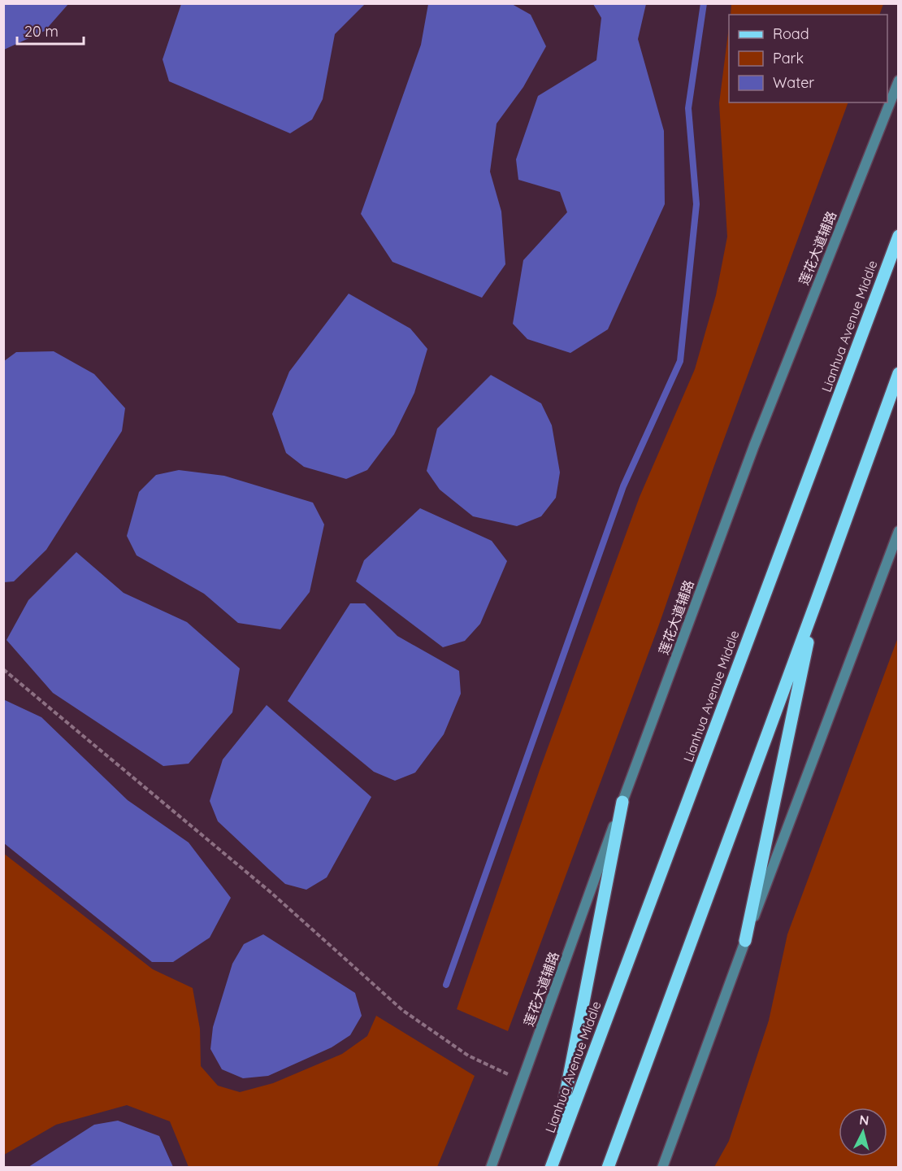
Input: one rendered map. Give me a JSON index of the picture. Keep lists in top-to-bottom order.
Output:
{
  "streets": {
    "main road": ["Lianhua Avenue Middle"],
    "street": ["莲花大道辅路"]
  },
  "legend": ["Road", "Park", "Water"],
  "scale_bar": "20 m",
  "north": "top"
}
